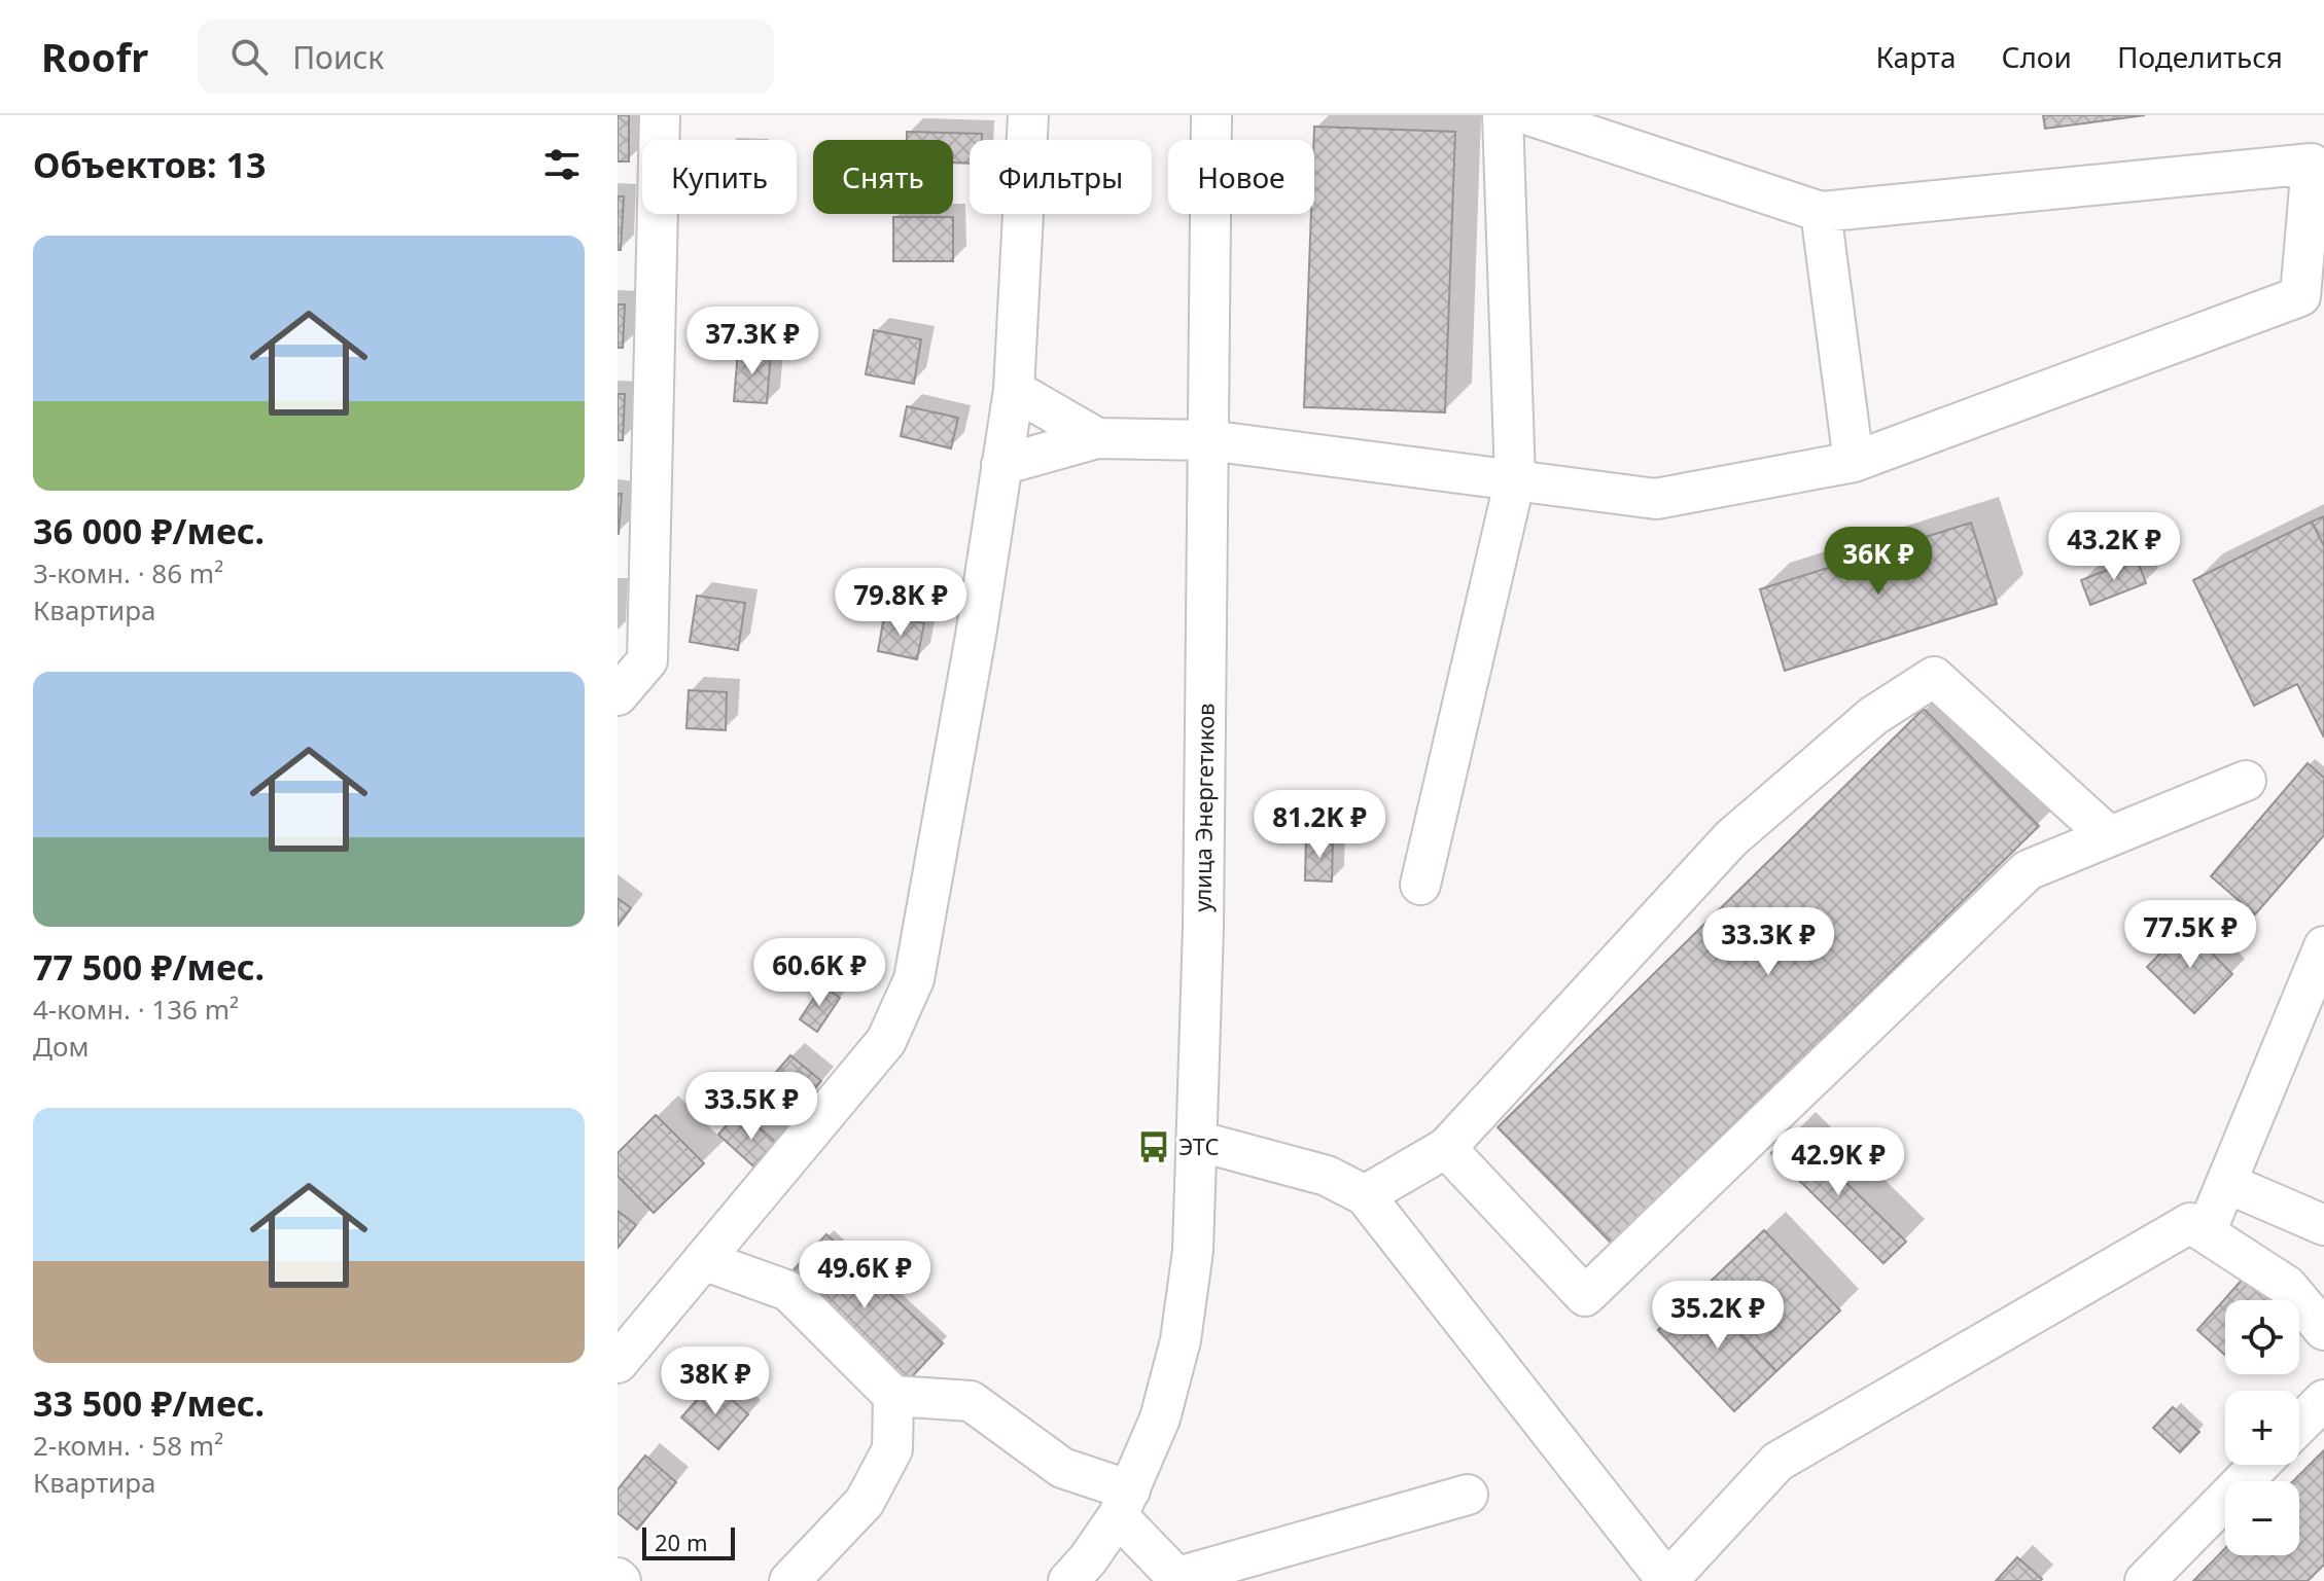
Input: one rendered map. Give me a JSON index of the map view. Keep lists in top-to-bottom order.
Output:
{
  "streets": {
    "street": ["улица Энергетиков"]
  },
  "places": {
    "bus stop": ["ЭТС"]
  },
  "scale_bar": "20 m",
  "page": {
    "header": "Roofr",
    "search": "Поиск",
    "nav": ["Карта", "Слои", "Поделиться"],
    "heading": "Объектов: 13",
    "chip": [
      "Купить",
      "Снять",
      "Фильтры",
      "Новое"
    ],
    "list": [
      {
        "name": "36 000 ₽/мес.",
        "note": "3-комн. · 86 m² · Квартира"
      },
      {
        "name": "77 500 ₽/мес.",
        "note": "4-комн. · 136 m² · Дом"
      },
      {
        "name": "33 500 ₽/мес.",
        "note": "2-комн. · 58 m² · Квартира"
      }
    ],
    "price": [
      "37.3K ₽",
      "43.2K ₽",
      "36K ₽",
      "79.8K ₽",
      "81.2K ₽",
      "77.5K ₽",
      "33.3K ₽",
      "60.6K ₽",
      "33.5K ₽",
      "42.9K ₽",
      "49.6K ₽",
      "35.2K ₽",
      "38K ₽"
    ],
    "map_buttons": ["+", "−"],
    "scale": "20 m"
  }
}
